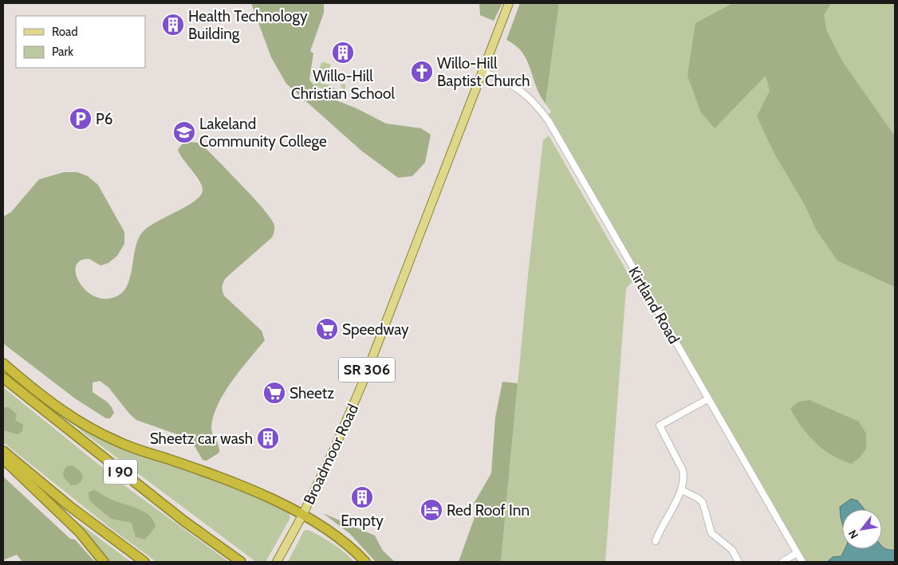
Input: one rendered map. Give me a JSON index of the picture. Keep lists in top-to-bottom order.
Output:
{
  "streets": {
    "highway": ["I 90"],
    "main road": ["SR 306", "Broadmoor Road"],
    "street": ["Kirtland Road"]
  },
  "crossings": [
    ["Kirtland Road", "SR 306"],
    ["Kirtland Road", "Broadmoor Road"],
    ["SR 306", "Broadmoor Road"]
  ],
  "places": {
    "building": [
      "Health Technology Building",
      "Willo-Hill Christian School",
      "Sheetz car wash",
      "Empty"
    ],
    "church": ["Willo-Hill Baptist Church"],
    "parking": ["P6"],
    "school or university": ["Lakeland Community College"],
    "supermarket": ["Speedway", "Sheetz"],
    "hotel": ["Red Roof Inn"]
  },
  "legend": ["Road", "Park"],
  "north": "bottom left"
}
